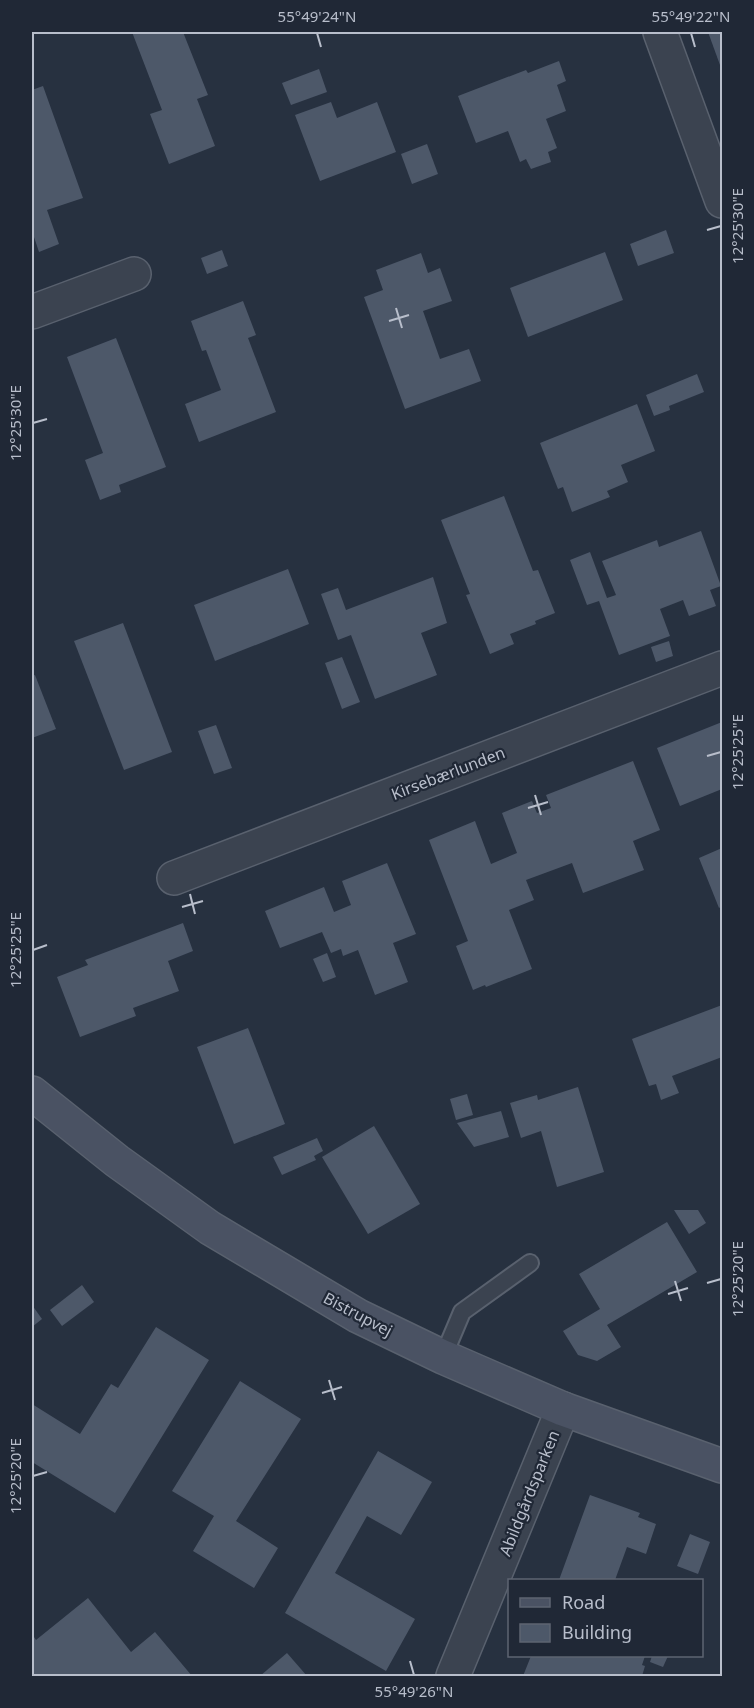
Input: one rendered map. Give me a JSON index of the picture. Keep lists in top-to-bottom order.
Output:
{
  "streets": {
    "main road": ["Bistrupvej"],
    "street": ["Kirsebærlunden", "Abildgårdsparken"]
  },
  "crossings": [
    ["Bistrupvej", "Abildgårdsparken"]
  ],
  "legend": ["Road", "Building"],
  "coordinates": [
    "55°49'24\"N",
    "55°49'22\"N",
    "12°25'30\"E",
    "12°25'25\"E",
    "12°25'20\"E",
    "55°49'26\"N"
  ]
}
